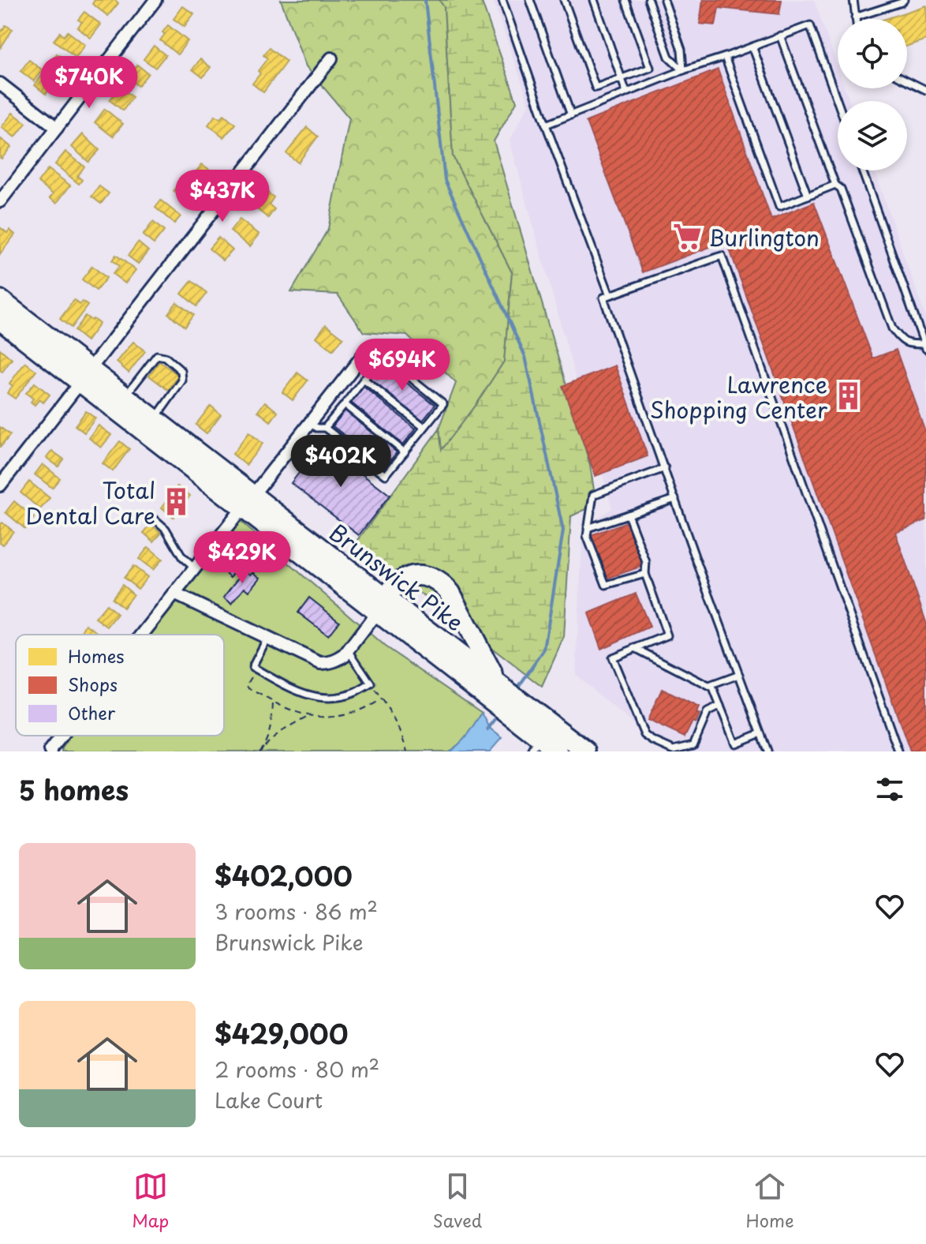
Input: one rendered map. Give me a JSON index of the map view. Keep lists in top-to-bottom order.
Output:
{
  "streets": {
    "main road": ["Brunswick Pike"]
  },
  "places": {
    "supermarket": ["Burlington"],
    "building": ["Lawrence Shopping Center", "Total Dental Care"]
  },
  "legend": ["Homes", "Shops", "Other"],
  "page": {
    "price": [
      "$740K",
      "$437K",
      "$694K",
      "$402K",
      "$429K"
    ],
    "heading": "5 homes",
    "list": [
      {
        "name": "$402,000",
        "note": "3 rooms · 86 m² · Brunswick Pike"
      },
      {
        "name": "$429,000",
        "note": "2 rooms · 80 m² · Lake Court"
      }
    ],
    "tabs": ["Map", "Saved", "Home"]
  }
}
